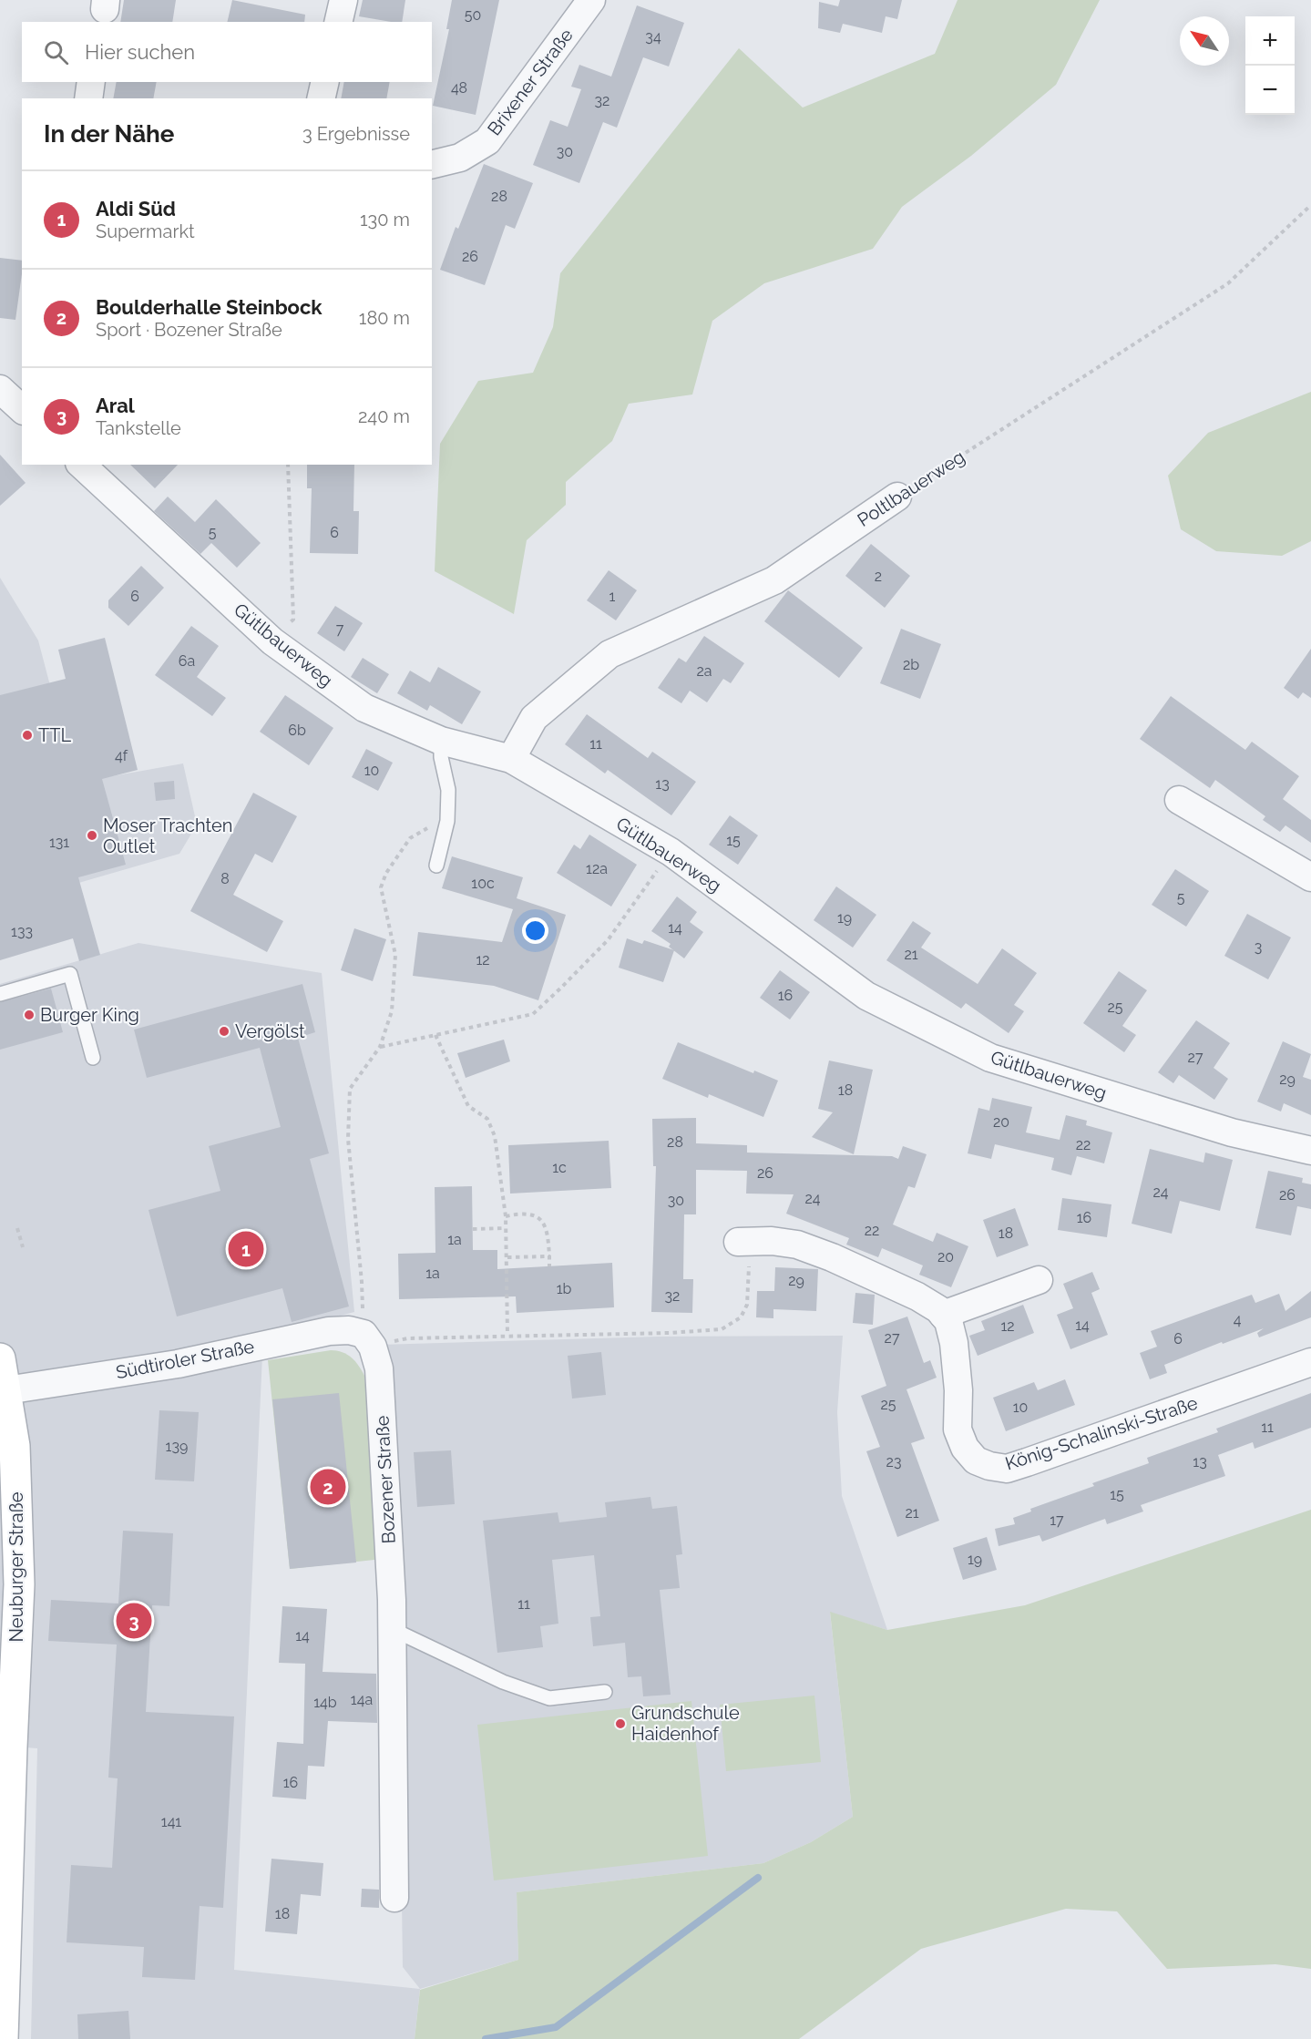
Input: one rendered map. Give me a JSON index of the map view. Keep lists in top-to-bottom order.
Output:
{
  "streets": {
    "street": [
      "Brixener Straße",
      "Poltlbauerweg",
      "Gütlbauerweg",
      "Südtiroler Straße",
      "König-Schalinski-Straße",
      "Bozener Straße",
      "Neuburger Straße"
    ]
  },
  "crossings": [
    ["Poltlbauerweg", "Gütlbauerweg"],
    ["Südtiroler Straße", "Bozener Straße"],
    ["Südtiroler Straße", "Neuburger Straße"]
  ],
  "places": [
    "TTL",
    "Moser Trachten Outlet",
    "Burger King",
    "Vergölst",
    "Grundschule Haidenhof"
  ],
  "house_numbers": [
    "50",
    "34",
    "48",
    "32",
    "30",
    "28",
    "26",
    "5",
    "6",
    "2",
    "6",
    "1",
    "7",
    "6a",
    "2b",
    "2a",
    "6b",
    "11",
    "4f",
    "10",
    "13",
    "15",
    "131",
    "12a",
    "8",
    "10c",
    "5",
    "19",
    "14",
    "133",
    "3",
    "21",
    "12",
    "16",
    "25",
    "27",
    "29",
    "18",
    "20",
    "28",
    "22",
    "1c",
    "26",
    "24",
    "26",
    "24",
    "30",
    "16",
    "22",
    "18",
    "1a",
    "20",
    "1a",
    "29",
    "1b",
    "32",
    "4",
    "14",
    "12",
    "27",
    "6",
    "25",
    "10",
    "11",
    "139",
    "23",
    "13",
    "15",
    "21",
    "17",
    "19",
    "11",
    "14",
    "14a",
    "14b",
    "16",
    "141",
    "18"
  ],
  "north": "top left",
  "page": {
    "map_buttons": ["+", "−"],
    "search": "Hier suchen",
    "heading": ["In der Nähe", "3 Ergebnisse"],
    "list": [
      {
        "mark": "1",
        "name": "Aldi Süd",
        "note": "Supermarkt",
        "value": "130 m"
      },
      {
        "mark": "2",
        "name": "Boulderhalle Steinbock",
        "note": "Sport · Bozener Straße",
        "value": "180 m"
      },
      {
        "mark": "3",
        "name": "Aral",
        "note": "Tankstelle",
        "value": "240 m"
      }
    ],
    "pins": ["1", "2", "3"]
  }
}
